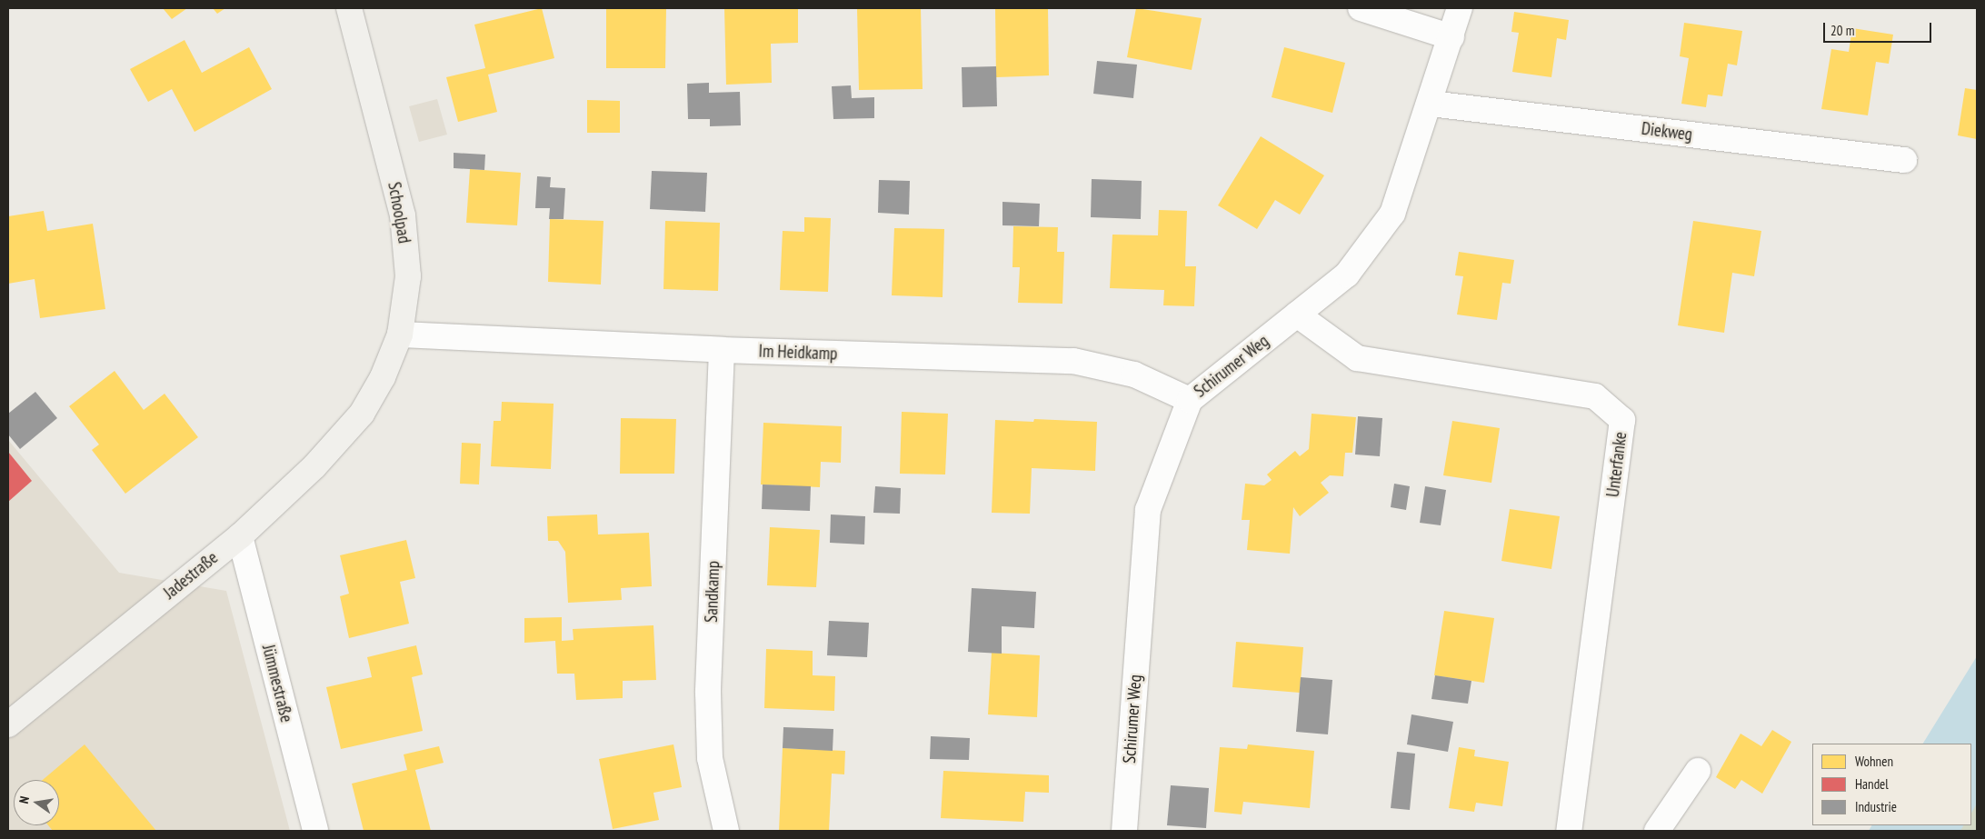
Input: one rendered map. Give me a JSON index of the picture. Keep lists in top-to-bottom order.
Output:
{
  "streets": {
    "street": [
      "Diekweg",
      "Schoolpad",
      "Im Heidkamp",
      "Schirumer Weg",
      "Unterfanke",
      "Jadestraße",
      "Sandkamp",
      "Jümmestraße"
    ]
  },
  "crossings": [
    ["Diekweg", "Schirumer Weg"],
    ["Schoolpad", "Im Heidkamp"],
    ["Schoolpad", "Jadestraße"],
    ["Im Heidkamp", "Schirumer Weg"],
    ["Im Heidkamp", "Sandkamp"],
    ["Schirumer Weg", "Unterfanke"],
    ["Jadestraße", "Jümmestraße"]
  ],
  "legend": ["Wohnen", "Handel", "Industrie"],
  "scale_bar": "20 m",
  "north": "left"
}
